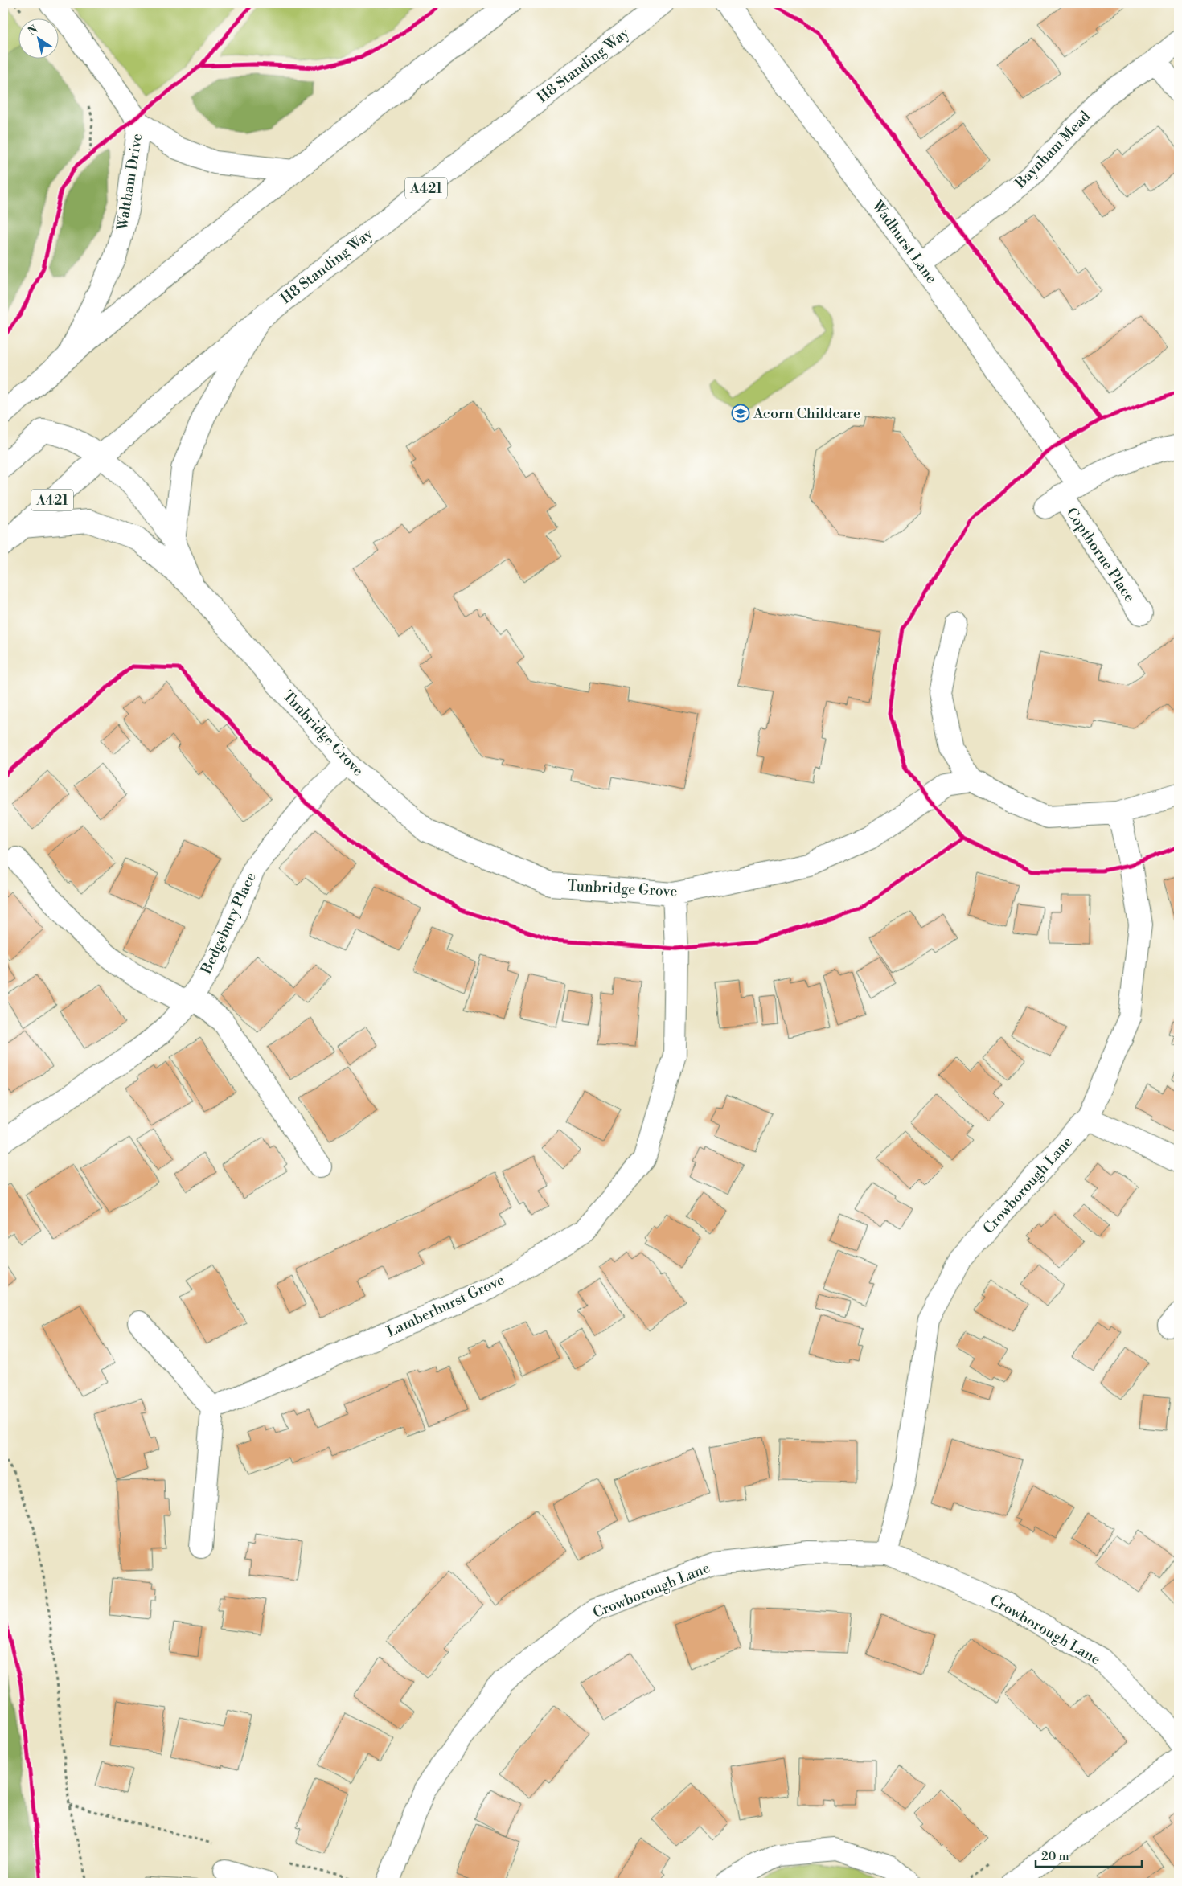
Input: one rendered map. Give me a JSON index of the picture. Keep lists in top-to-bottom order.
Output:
{
  "streets": {
    "main road": [
      "H8 Standing Way",
      "Baynham Mead",
      "Waltham Drive",
      "A421",
      "Wadhurst Lane",
      "Copthorne Place",
      "Tunbridge Grove",
      "Bedgebury Place",
      "Crowborough Lane",
      "Lamberhurst Grove"
    ]
  },
  "crossings": [
    ["H8 Standing Way", "Tunbridge Grove"],
    ["Baynham Mead", "Wadhurst Lane"],
    ["Wadhurst Lane", "Copthorne Place"],
    ["Tunbridge Grove", "Bedgebury Place"],
    ["Tunbridge Grove", "Lamberhurst Grove"]
  ],
  "places": {
    "school or university": ["Acorn Childcare"]
  },
  "scale_bar": "20 m",
  "north": "top left"
}
